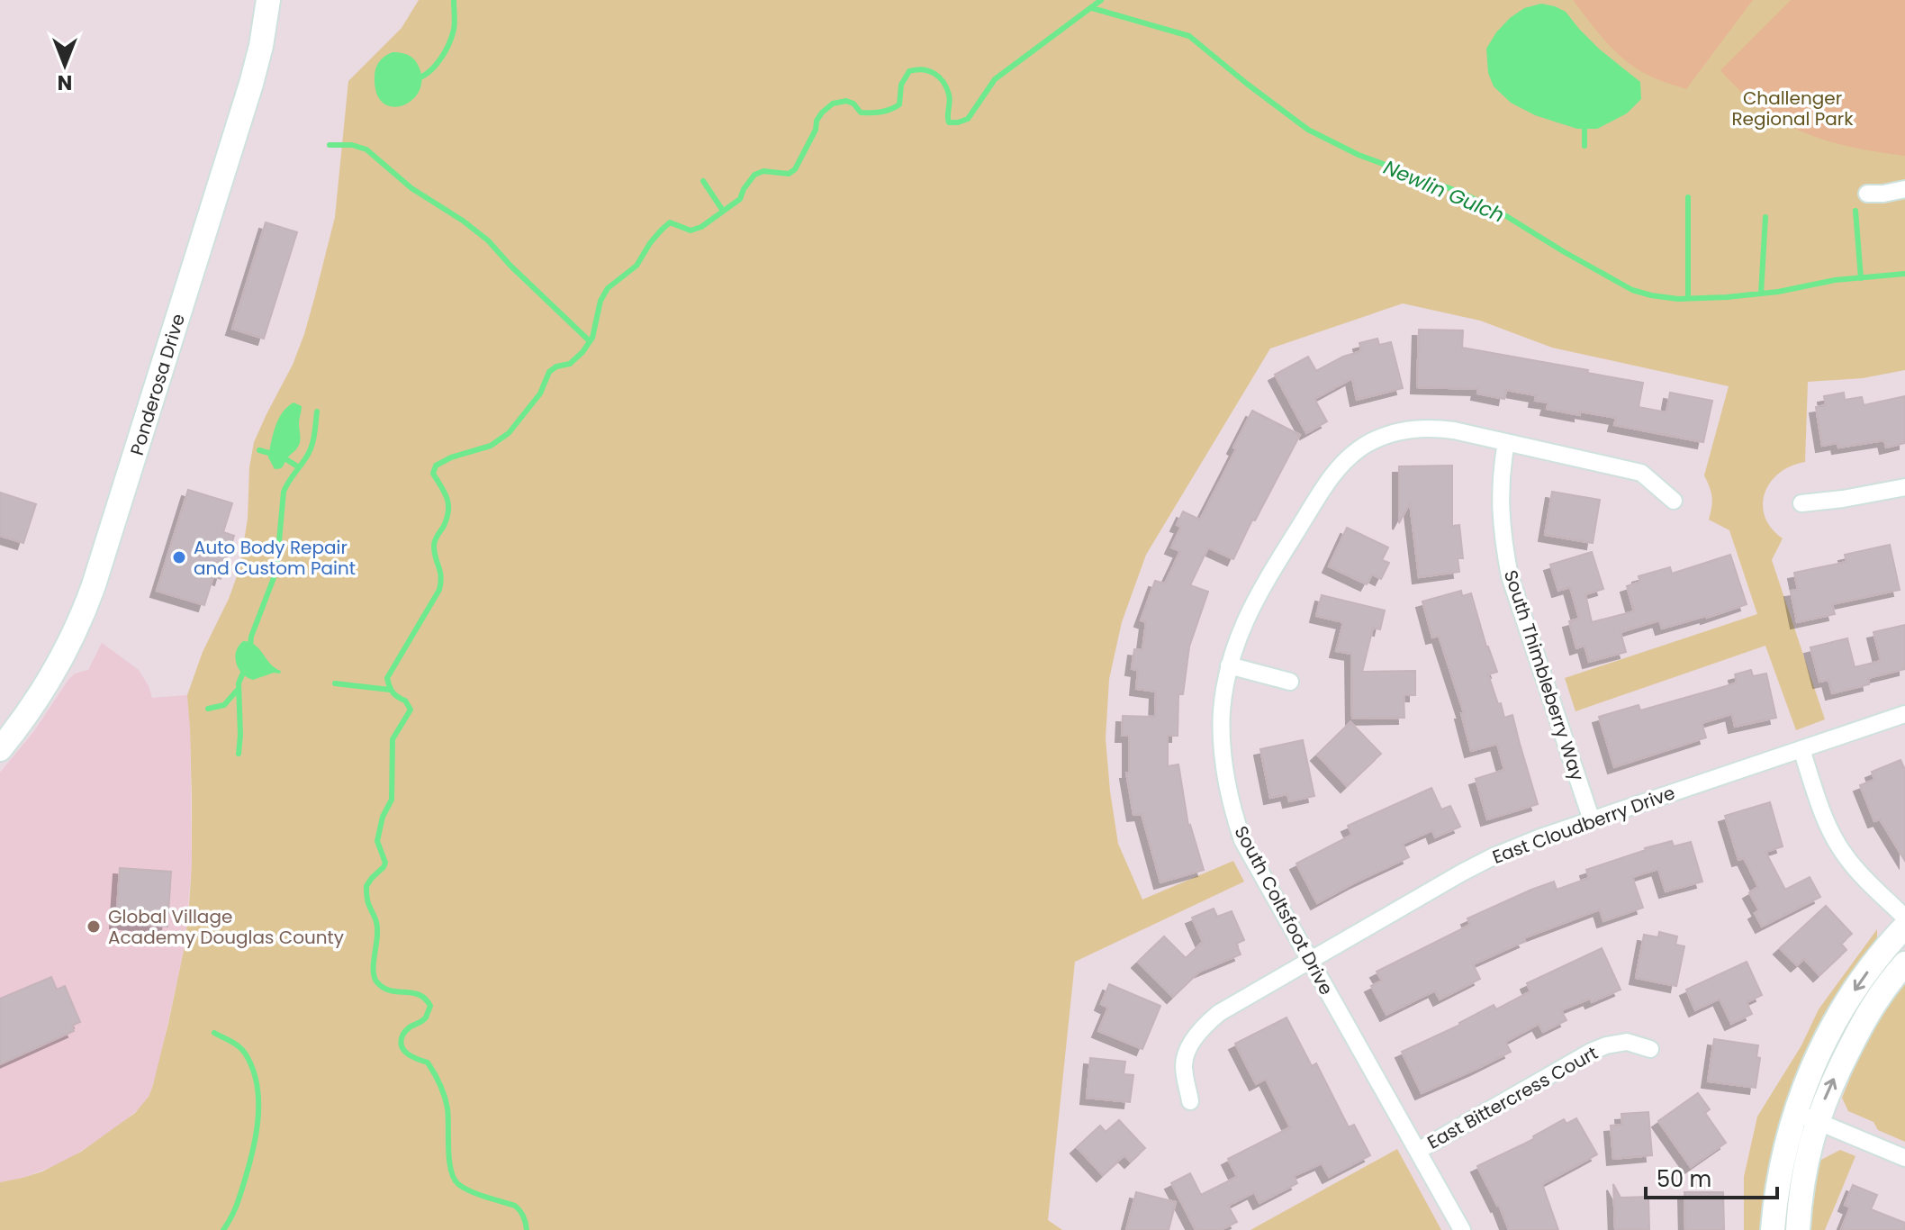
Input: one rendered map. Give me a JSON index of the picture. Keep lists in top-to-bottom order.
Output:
{
  "streets": {
    "street": [
      "Ponderosa Drive",
      "South Thimbleberry Way",
      "East Cloudberry Drive",
      "South Coltsfoot Drive",
      "East Bittercress Court"
    ]
  },
  "crossings": [
    ["South Thimbleberry Way", "East Cloudberry Drive"],
    ["South Thimbleberry Way", "South Coltsfoot Drive"],
    ["East Cloudberry Drive", "South Coltsfoot Drive"],
    ["South Coltsfoot Drive", "East Bittercress Court"]
  ],
  "water": ["Newlin Gulch"],
  "parks": ["Challenger Regional Park"],
  "places": ["Auto Body Repair and Custom Paint", "Global Village Academy Douglas County"],
  "scale_bar": "50 m",
  "north": "bottom"
}
